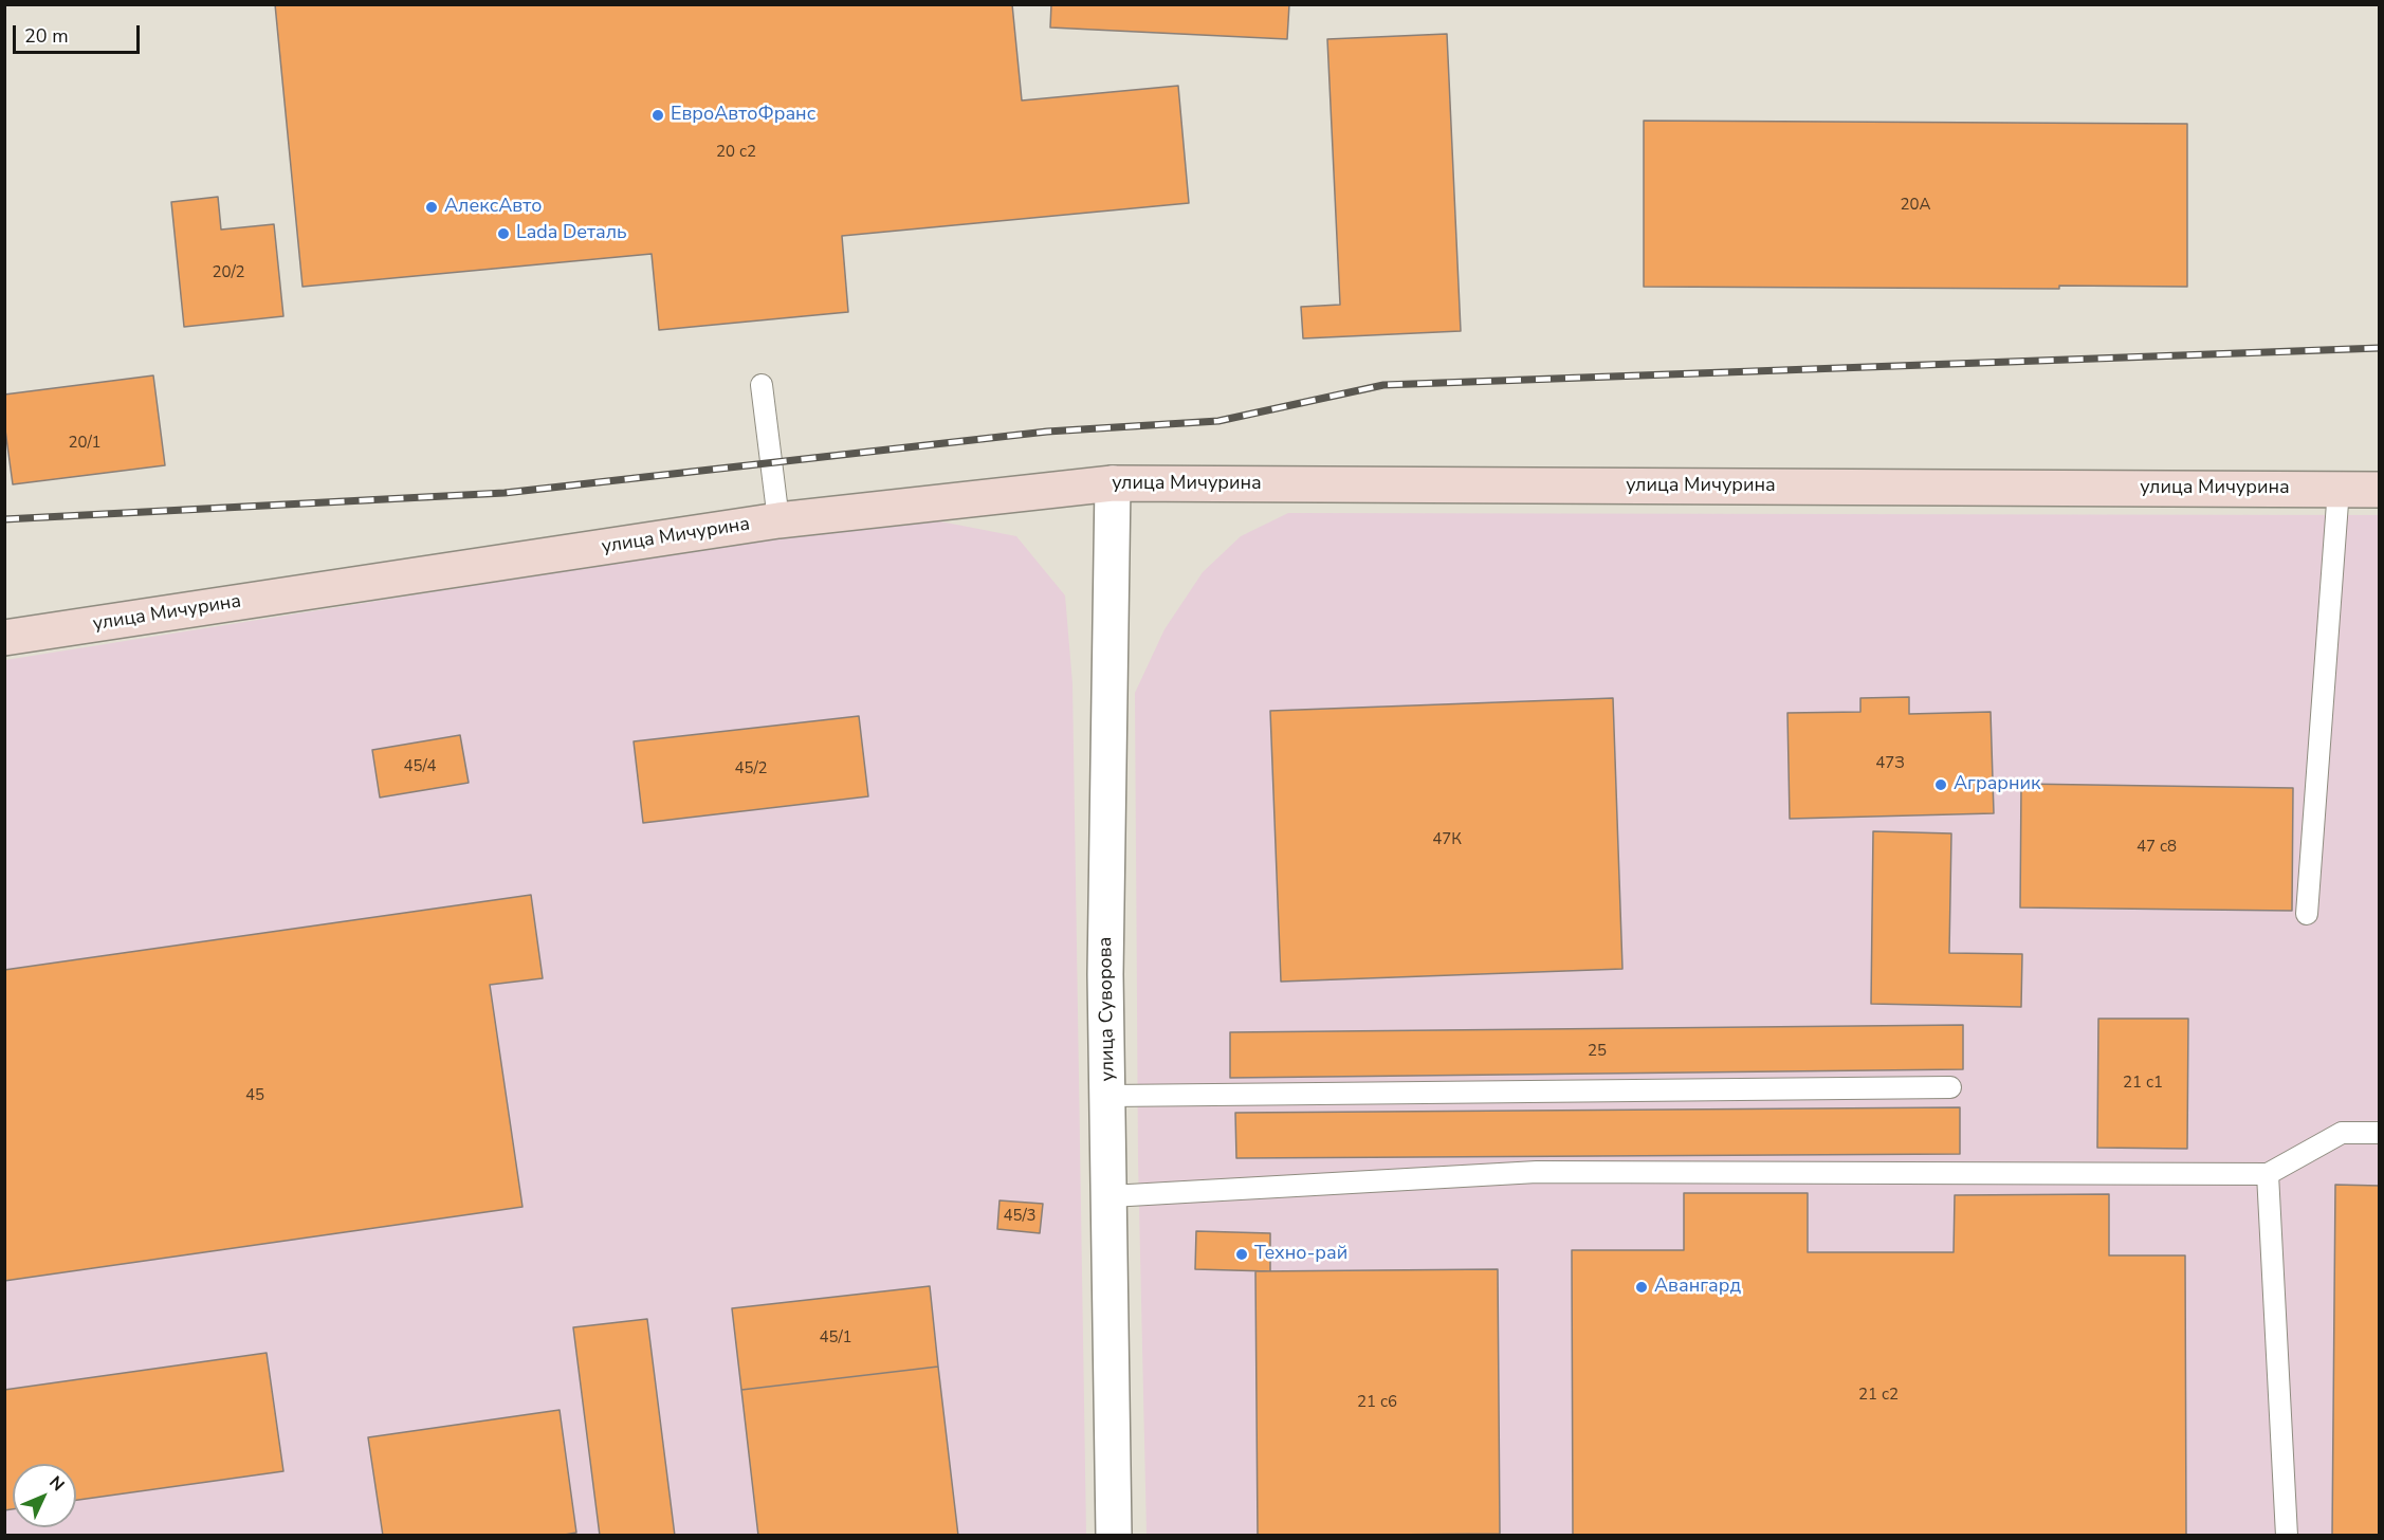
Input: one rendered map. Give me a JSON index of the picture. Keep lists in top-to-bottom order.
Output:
{
  "streets": {
    "main road": ["улица Мичурина"],
    "street": ["улица Суворова"]
  },
  "crossings": [
    ["улица Мичурина", "улица Суворова"]
  ],
  "places": [
    "ЕвроАвтоФранс",
    "АлексАвто",
    "Lada Dеталь",
    "Аграрник",
    "Техно-рай",
    "Авангард"
  ],
  "house_numbers": [
    "20 с2",
    "20А",
    "20/2",
    "20/1",
    "47З",
    "45/4",
    "45/2",
    "47К",
    "47 с8",
    "25",
    "21 с1",
    "45",
    "45/3",
    "45/1",
    "21 с2",
    "21 с6"
  ],
  "scale_bar": "20 m",
  "north": "top right"
}
